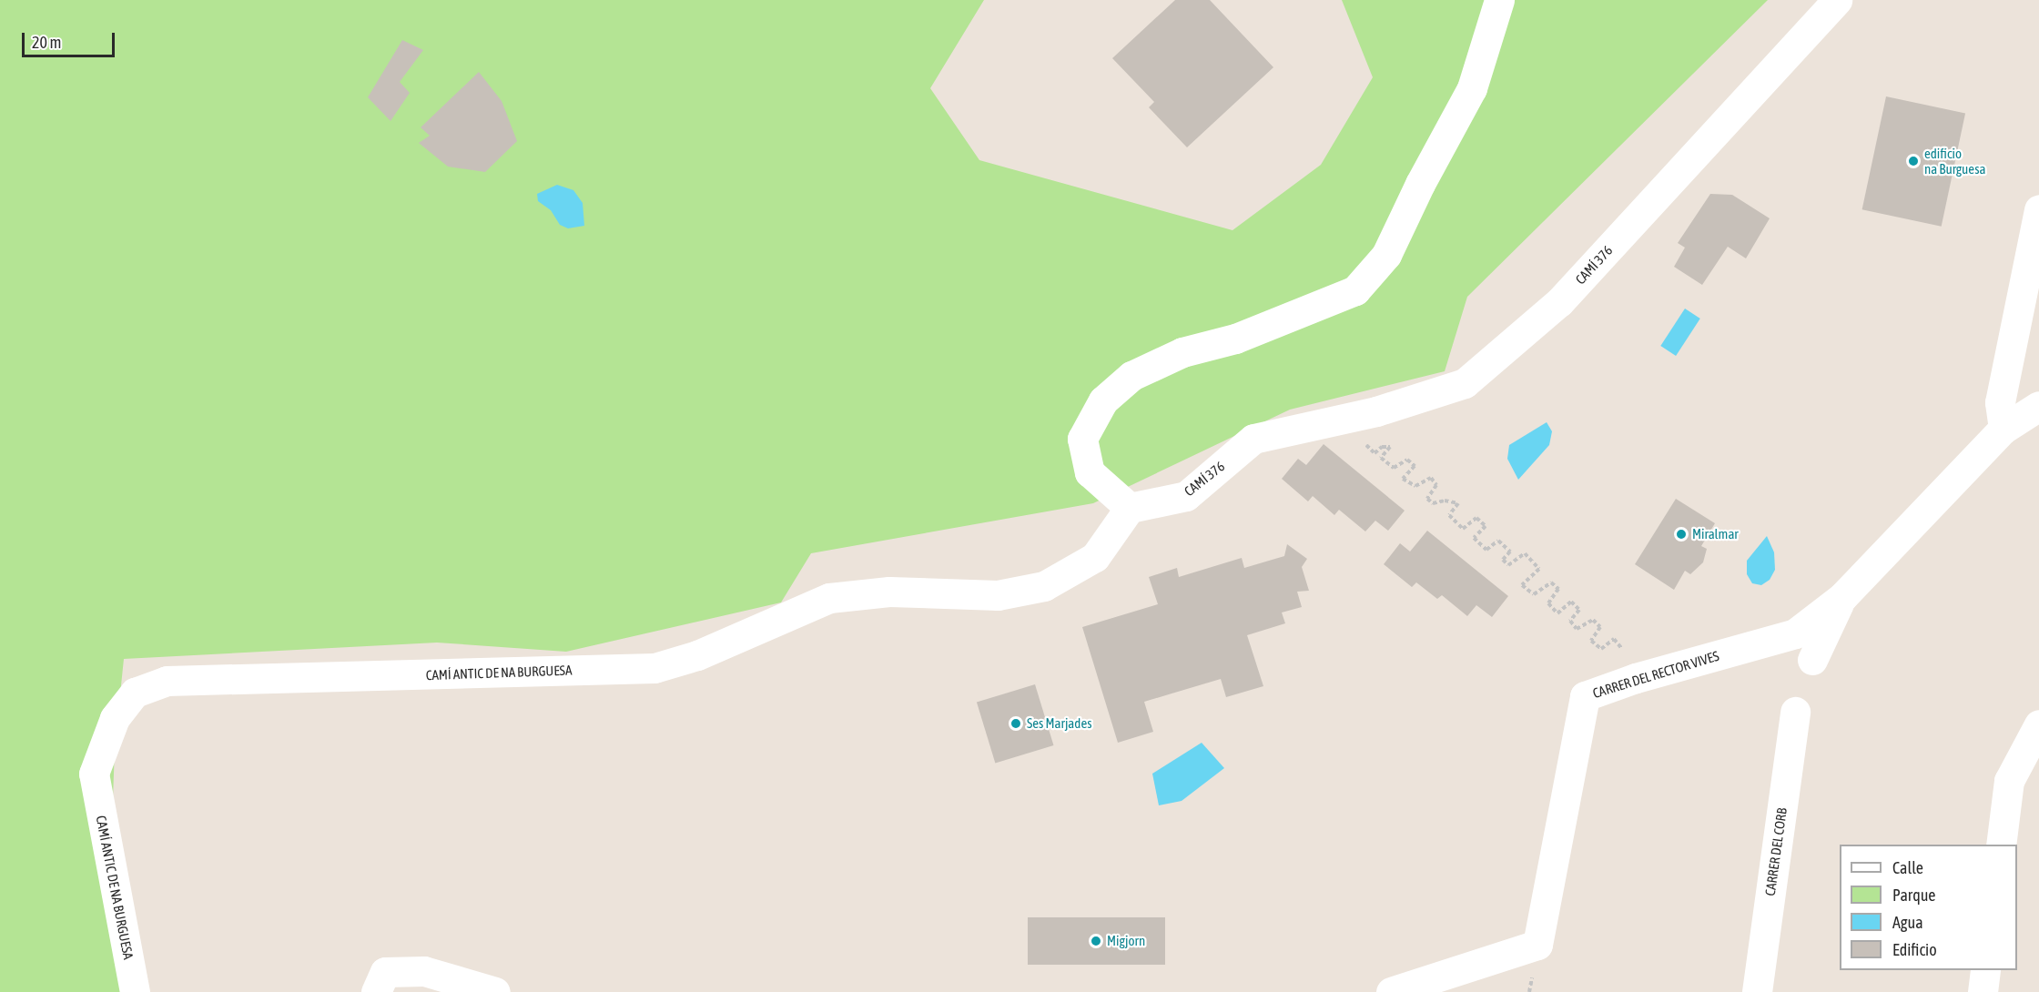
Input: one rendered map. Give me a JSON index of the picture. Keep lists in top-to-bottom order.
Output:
{
  "streets": {
    "street": [
      "CAMÍ 376",
      "CAMÍ ANTIC DE NA BURGUESA",
      "CARRER DEL RECTOR VIVES",
      "CARRER DEL CORB"
    ]
  },
  "crossings": [
    ["CAMÍ 376", "CAMÍ ANTIC DE NA BURGUESA"]
  ],
  "places": [
    "edificio na Burguesa",
    "Miralmar",
    "Ses Marjades",
    "Migjorn"
  ],
  "legend": [
    "Calle",
    "Parque",
    "Agua",
    "Edificio"
  ],
  "scale_bar": "20 m"
}
